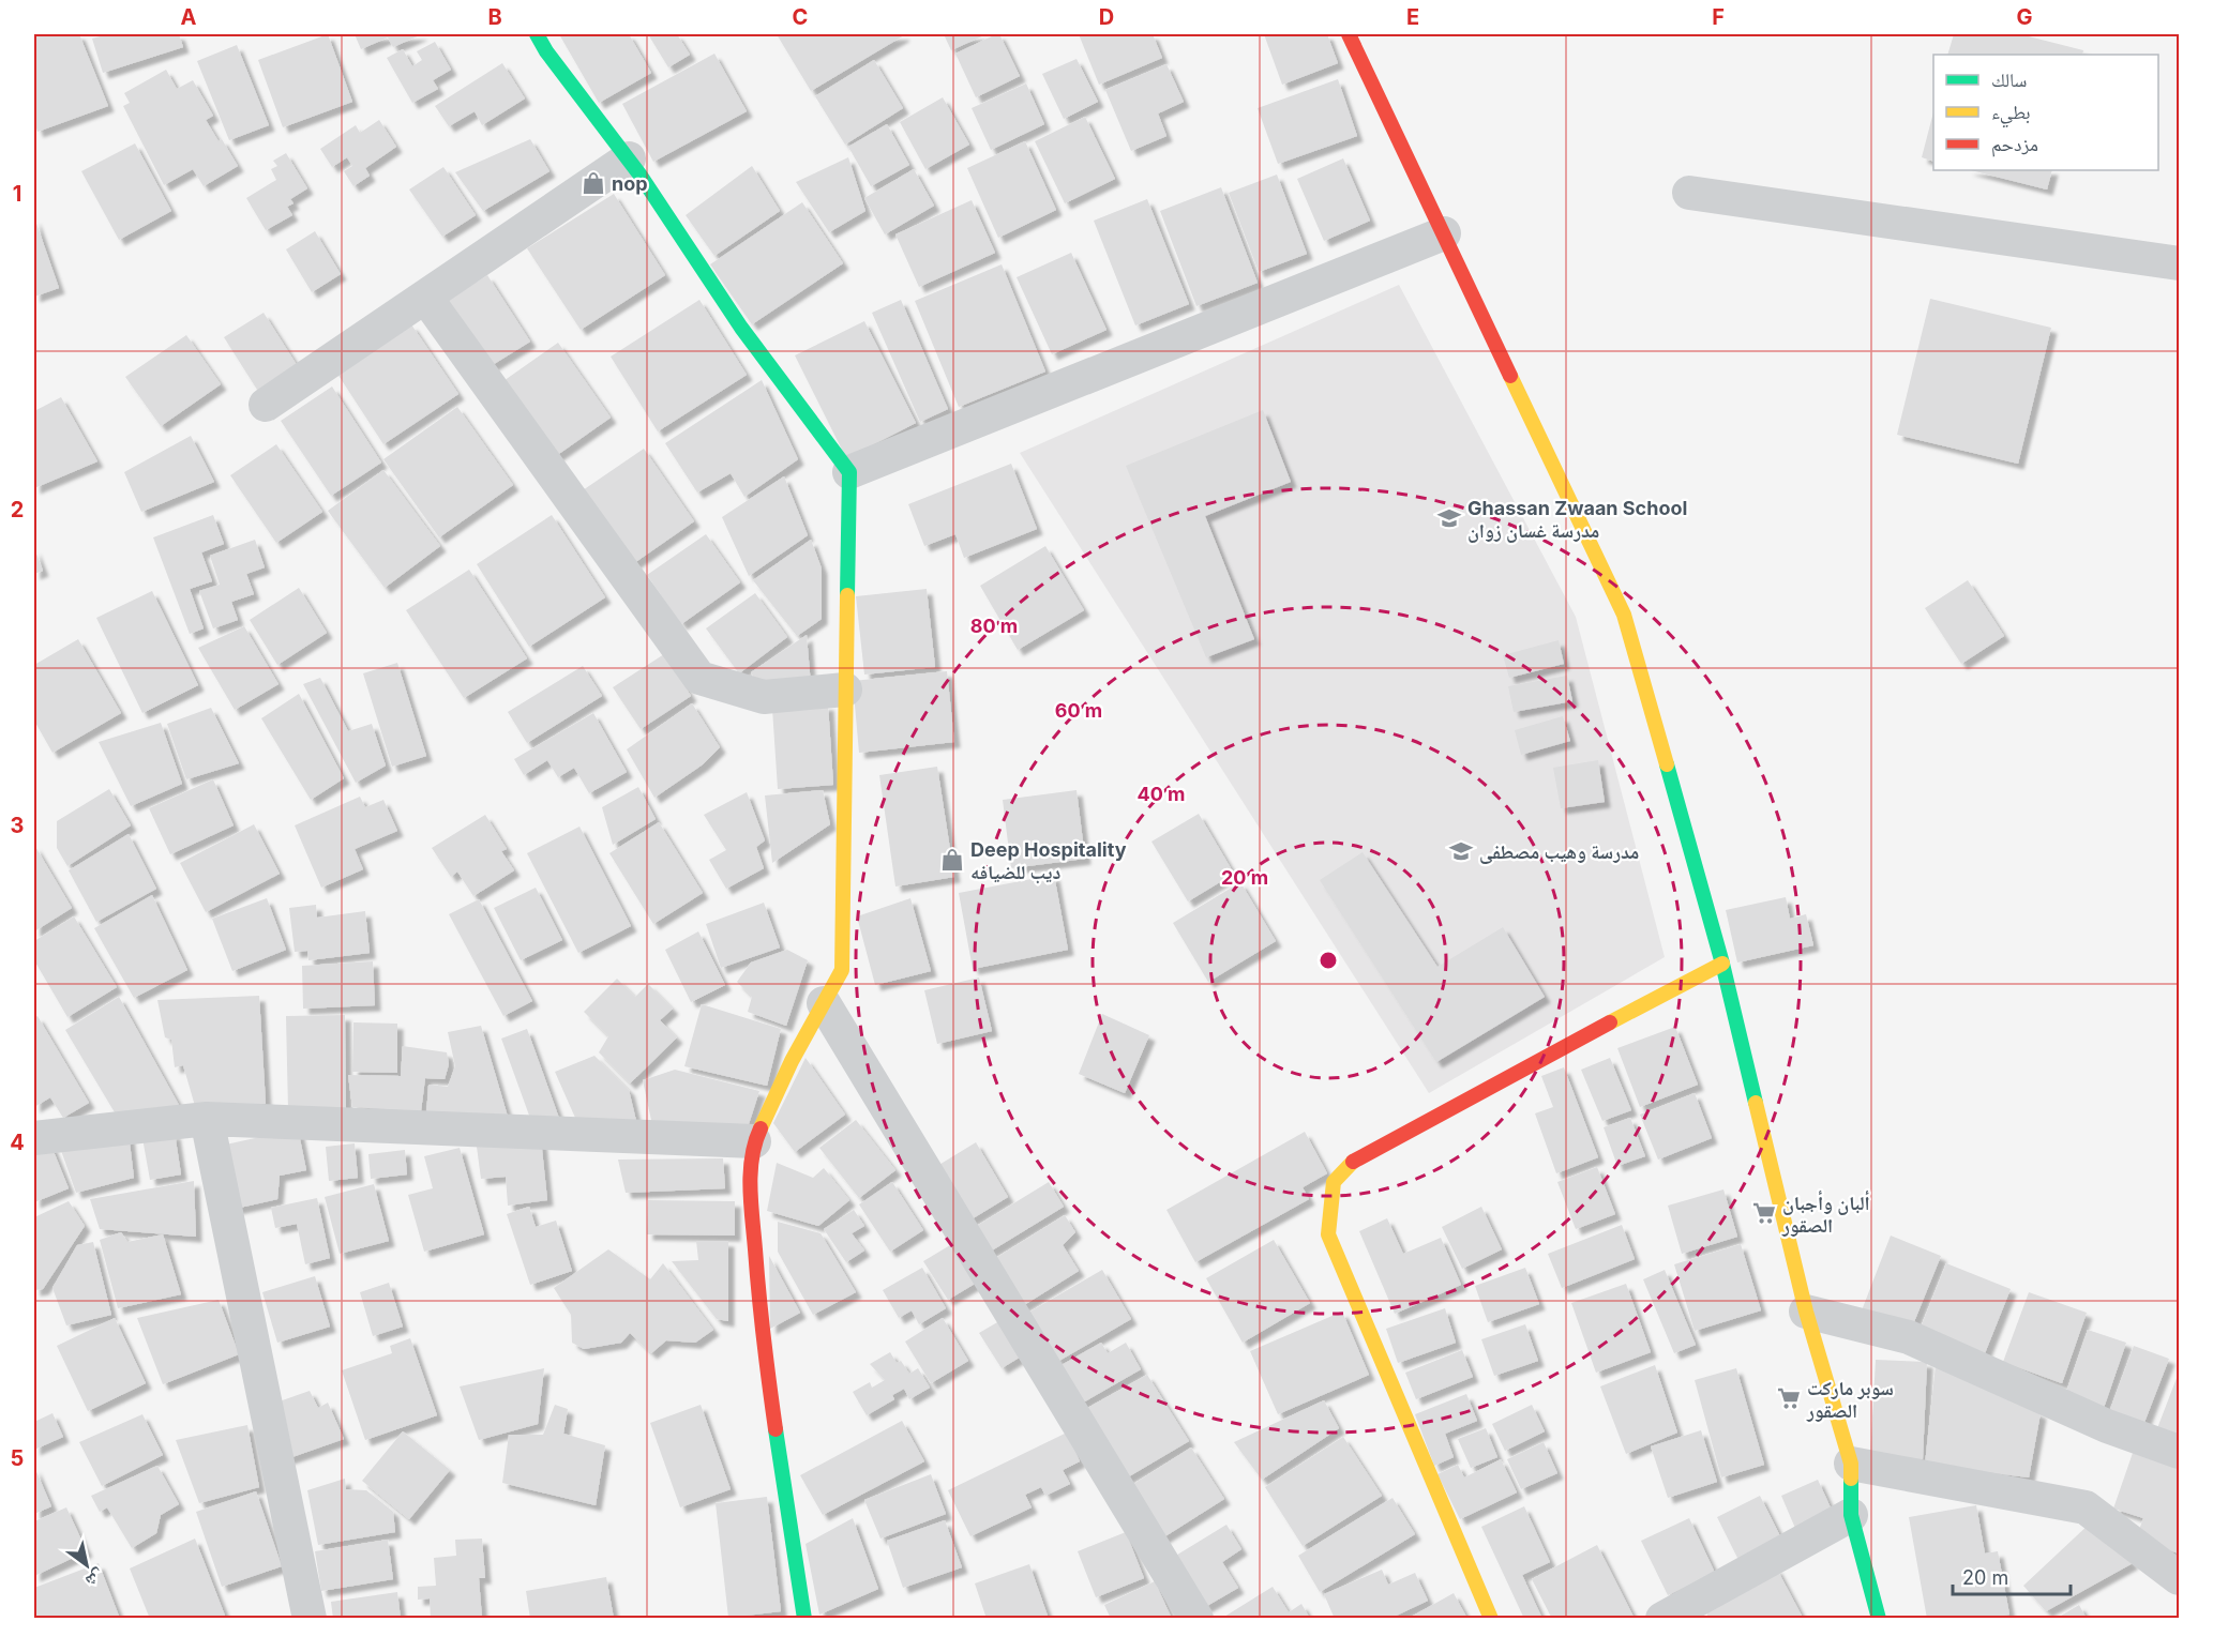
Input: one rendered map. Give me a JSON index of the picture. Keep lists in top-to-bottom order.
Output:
{
  "places": {
    "shop": ["nop", "Deep Hospitality ديب للضيافه"],
    "school or university": ["Ghassan Zwaan School مدرسة غسان زوان", "مدرسة وهيب مصطفى"],
    "supermarket": ["ألبان وأجبان الصقور", "سوبر ماركت الصقور"]
  },
  "legend": ["سالك", "بطيء", "مزدحم"],
  "scale_bar": "20 m",
  "north": "bottom right",
  "grid": {
    "columns": [
      "A",
      "B",
      "C",
      "D",
      "E",
      "F",
      "G"
    ],
    "rows": [
      "1",
      "2",
      "3",
      "4",
      "5"
    ]
  },
  "rings": [
    "80 m",
    "60 m",
    "40 m",
    "20 m"
  ]
}
